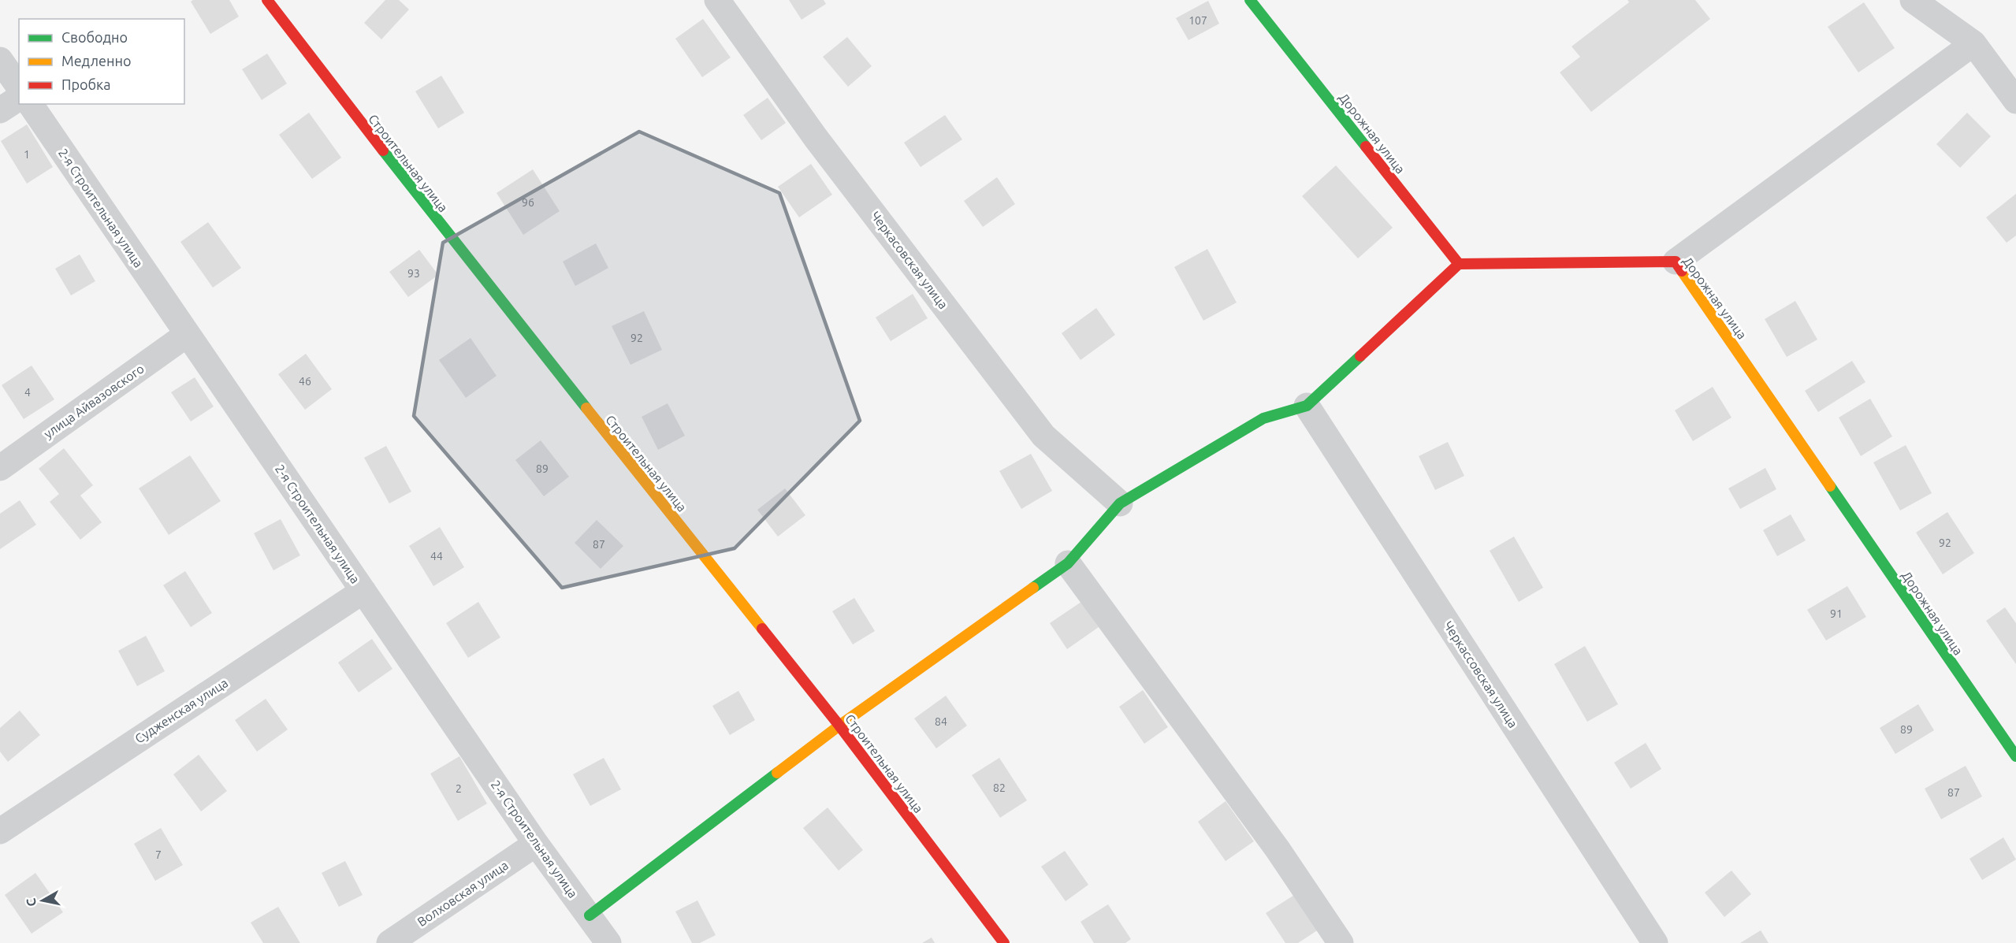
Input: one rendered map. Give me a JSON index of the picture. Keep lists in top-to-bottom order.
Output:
{
  "streets": {
    "street": [
      "Дорожная улица",
      "Строительная улица",
      "2-я Строительная улица",
      "Черкасовская улица",
      "улица Айвазовского",
      "Черкассовская улица",
      "Судженская улица",
      "Волховская улица"
    ]
  },
  "crossings": [
    ["2-я Строительная улица", "улица Айвазовского"],
    ["2-я Строительная улица", "Судженская улица"],
    ["2-я Строительная улица", "Волховская улица"]
  ],
  "house_numbers": [
    "107",
    "1",
    "96",
    "93",
    "92",
    "46",
    "4",
    "89",
    "92",
    "87",
    "44",
    "91",
    "84",
    "89",
    "82",
    "2",
    "87",
    "7"
  ],
  "legend": ["Свободно", "Медленно", "Пробка"],
  "north": "left"
}
